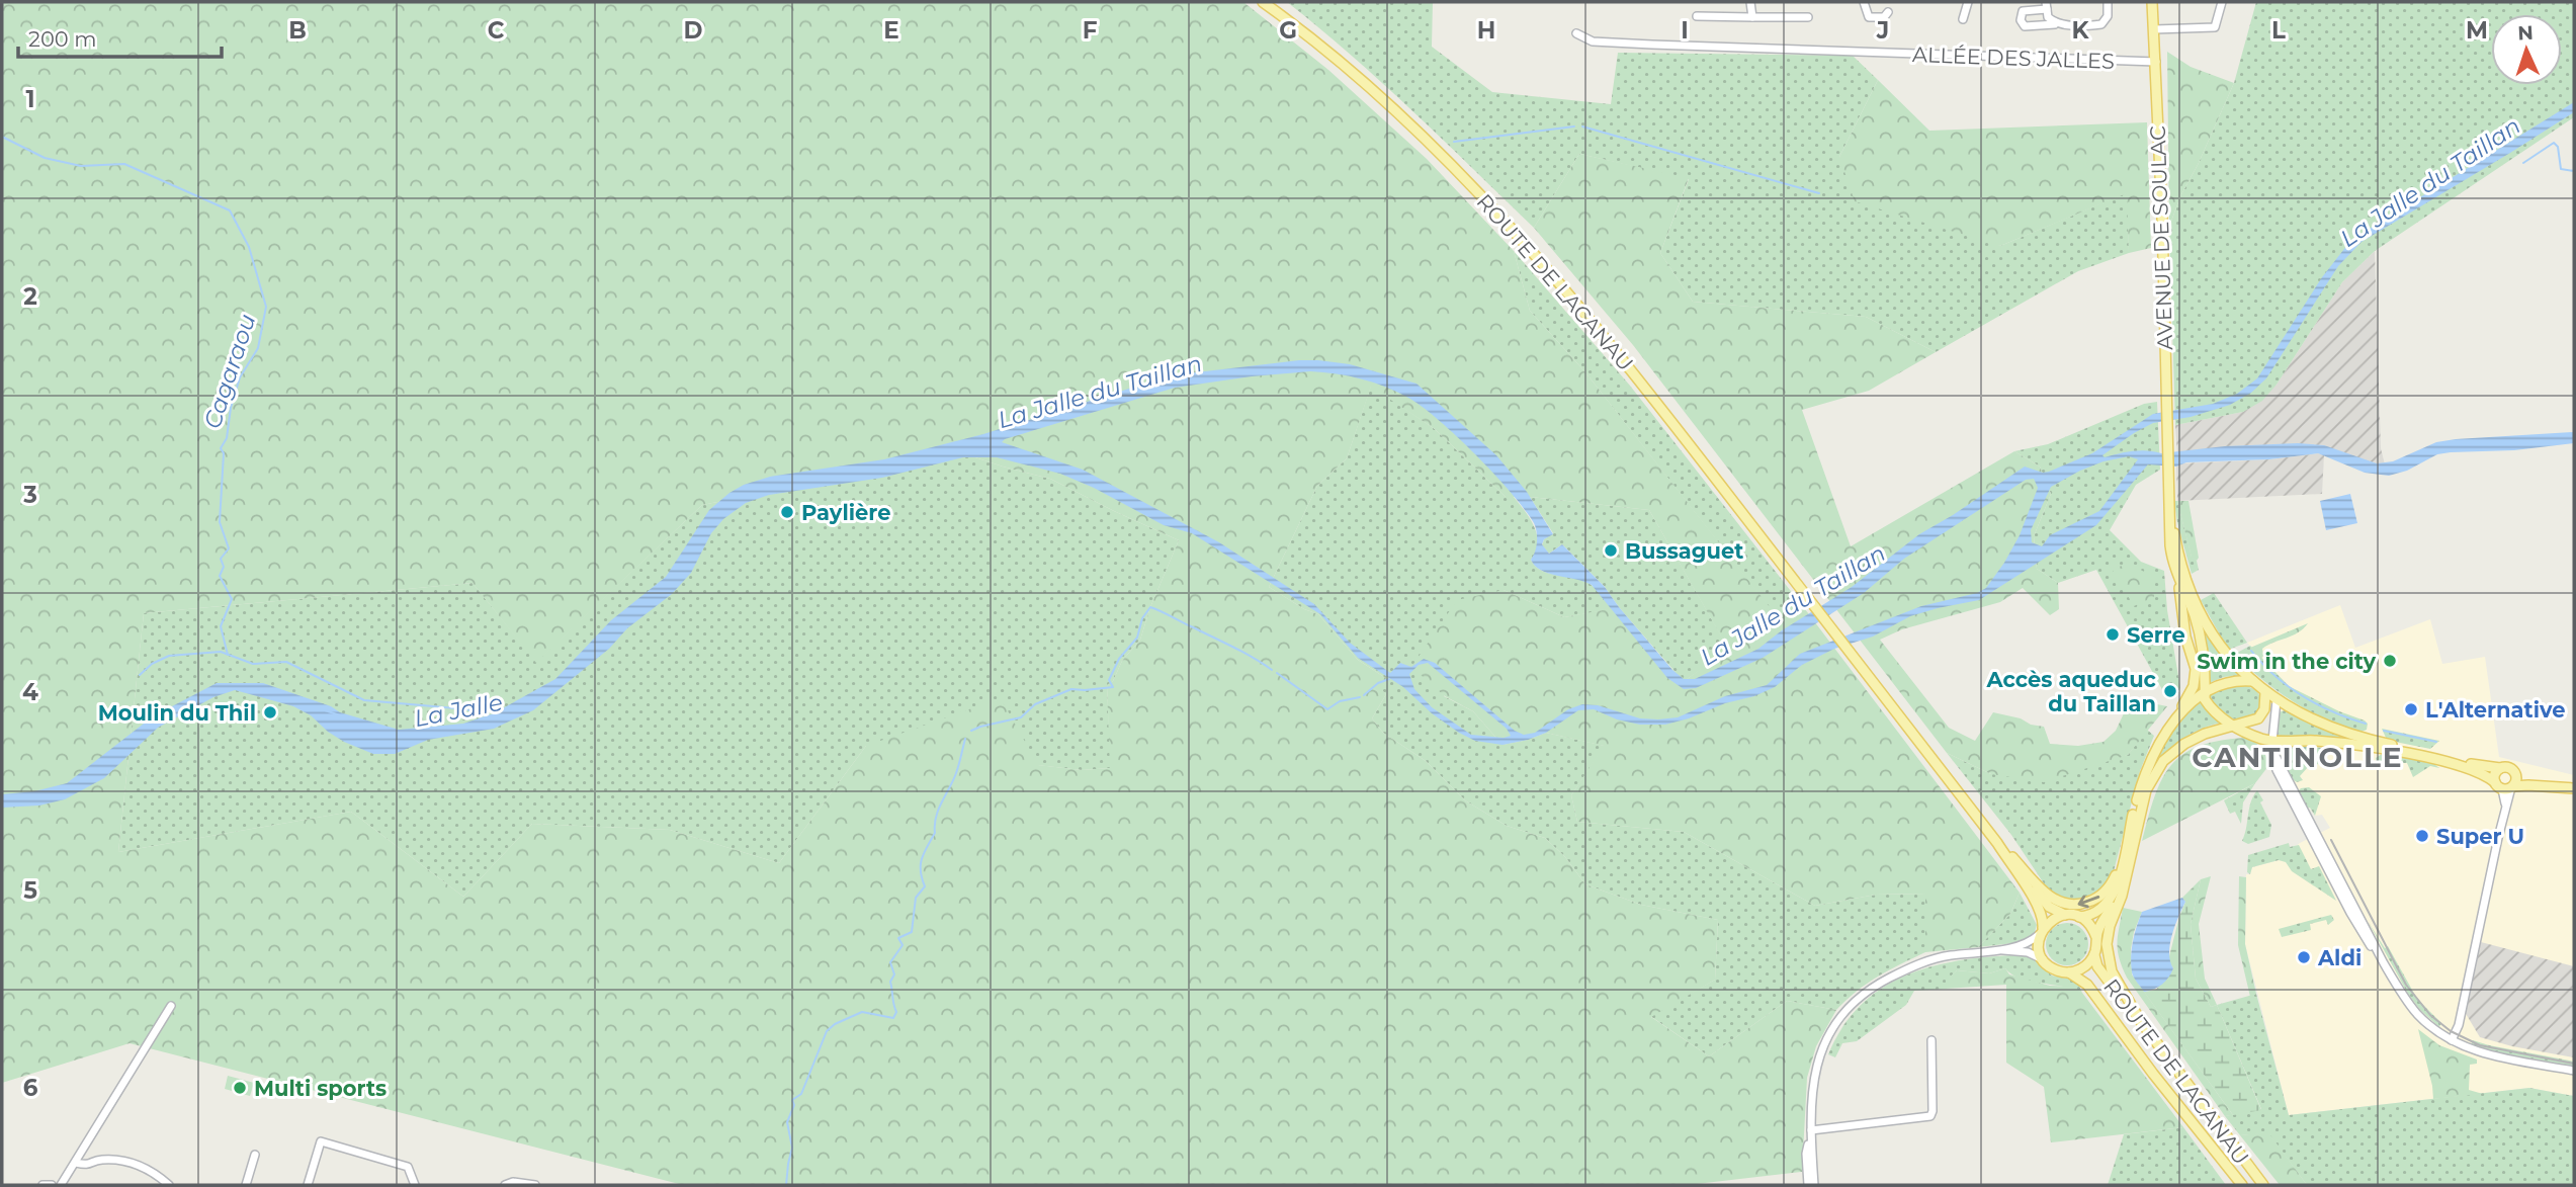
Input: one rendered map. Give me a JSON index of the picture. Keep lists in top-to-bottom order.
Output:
{
  "streets": {
    "main road": ["AVENUE DE SOULAC", "ROUTE DE LACANAU"],
    "street": ["ALLÉE DES JALLES"]
  },
  "crossings": [
    ["ALLÉE DES JALLES", "AVENUE DE SOULAC"]
  ],
  "districts": ["CANTINOLLE"],
  "water": ["La Jalle du Taillan", "Cagaraou", "La Jalle"],
  "places": [
    "Paylière",
    "Bussaguet",
    "Serre",
    "Swim in the city",
    "Accès aqueduc du Taillan",
    "L'Alternative",
    "Moulin du Thil",
    "Super U",
    "Aldi",
    "Multi sports"
  ],
  "scale_bar": "200 m",
  "north": "top",
  "grid": {
    "columns": [
      "B",
      "C",
      "D",
      "E",
      "F",
      "G",
      "H",
      "I",
      "J",
      "K",
      "L",
      "M"
    ],
    "rows": [
      "1",
      "2",
      "3",
      "4",
      "5",
      "6"
    ]
  }
}
